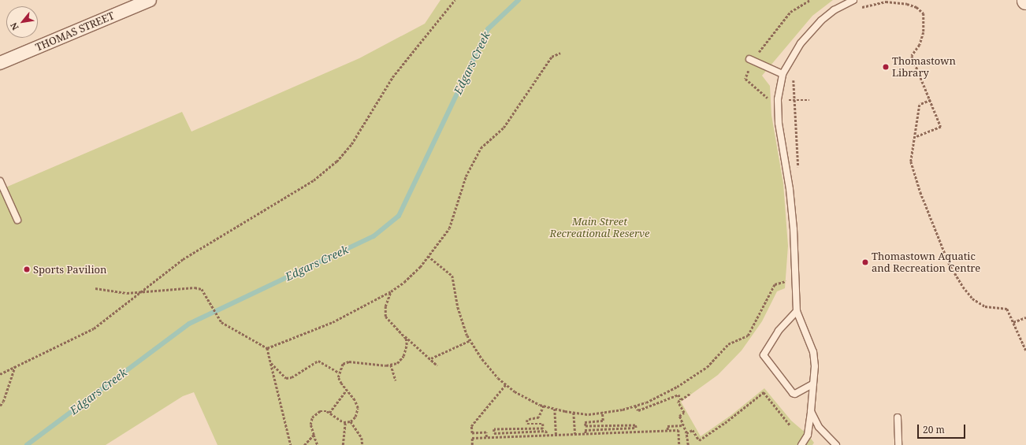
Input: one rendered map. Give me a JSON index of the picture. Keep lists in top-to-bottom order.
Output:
{
  "streets": {
    "street": ["THOMAS STREET"]
  },
  "water": ["Edgars Creek"],
  "parks": ["Main Street Recreational Reserve"],
  "places": ["Thomastown Library", "Thomastown Aquatic and Recreation Centre", "Sports Pavilion"],
  "scale_bar": "20 m",
  "north": "bottom left"
}
